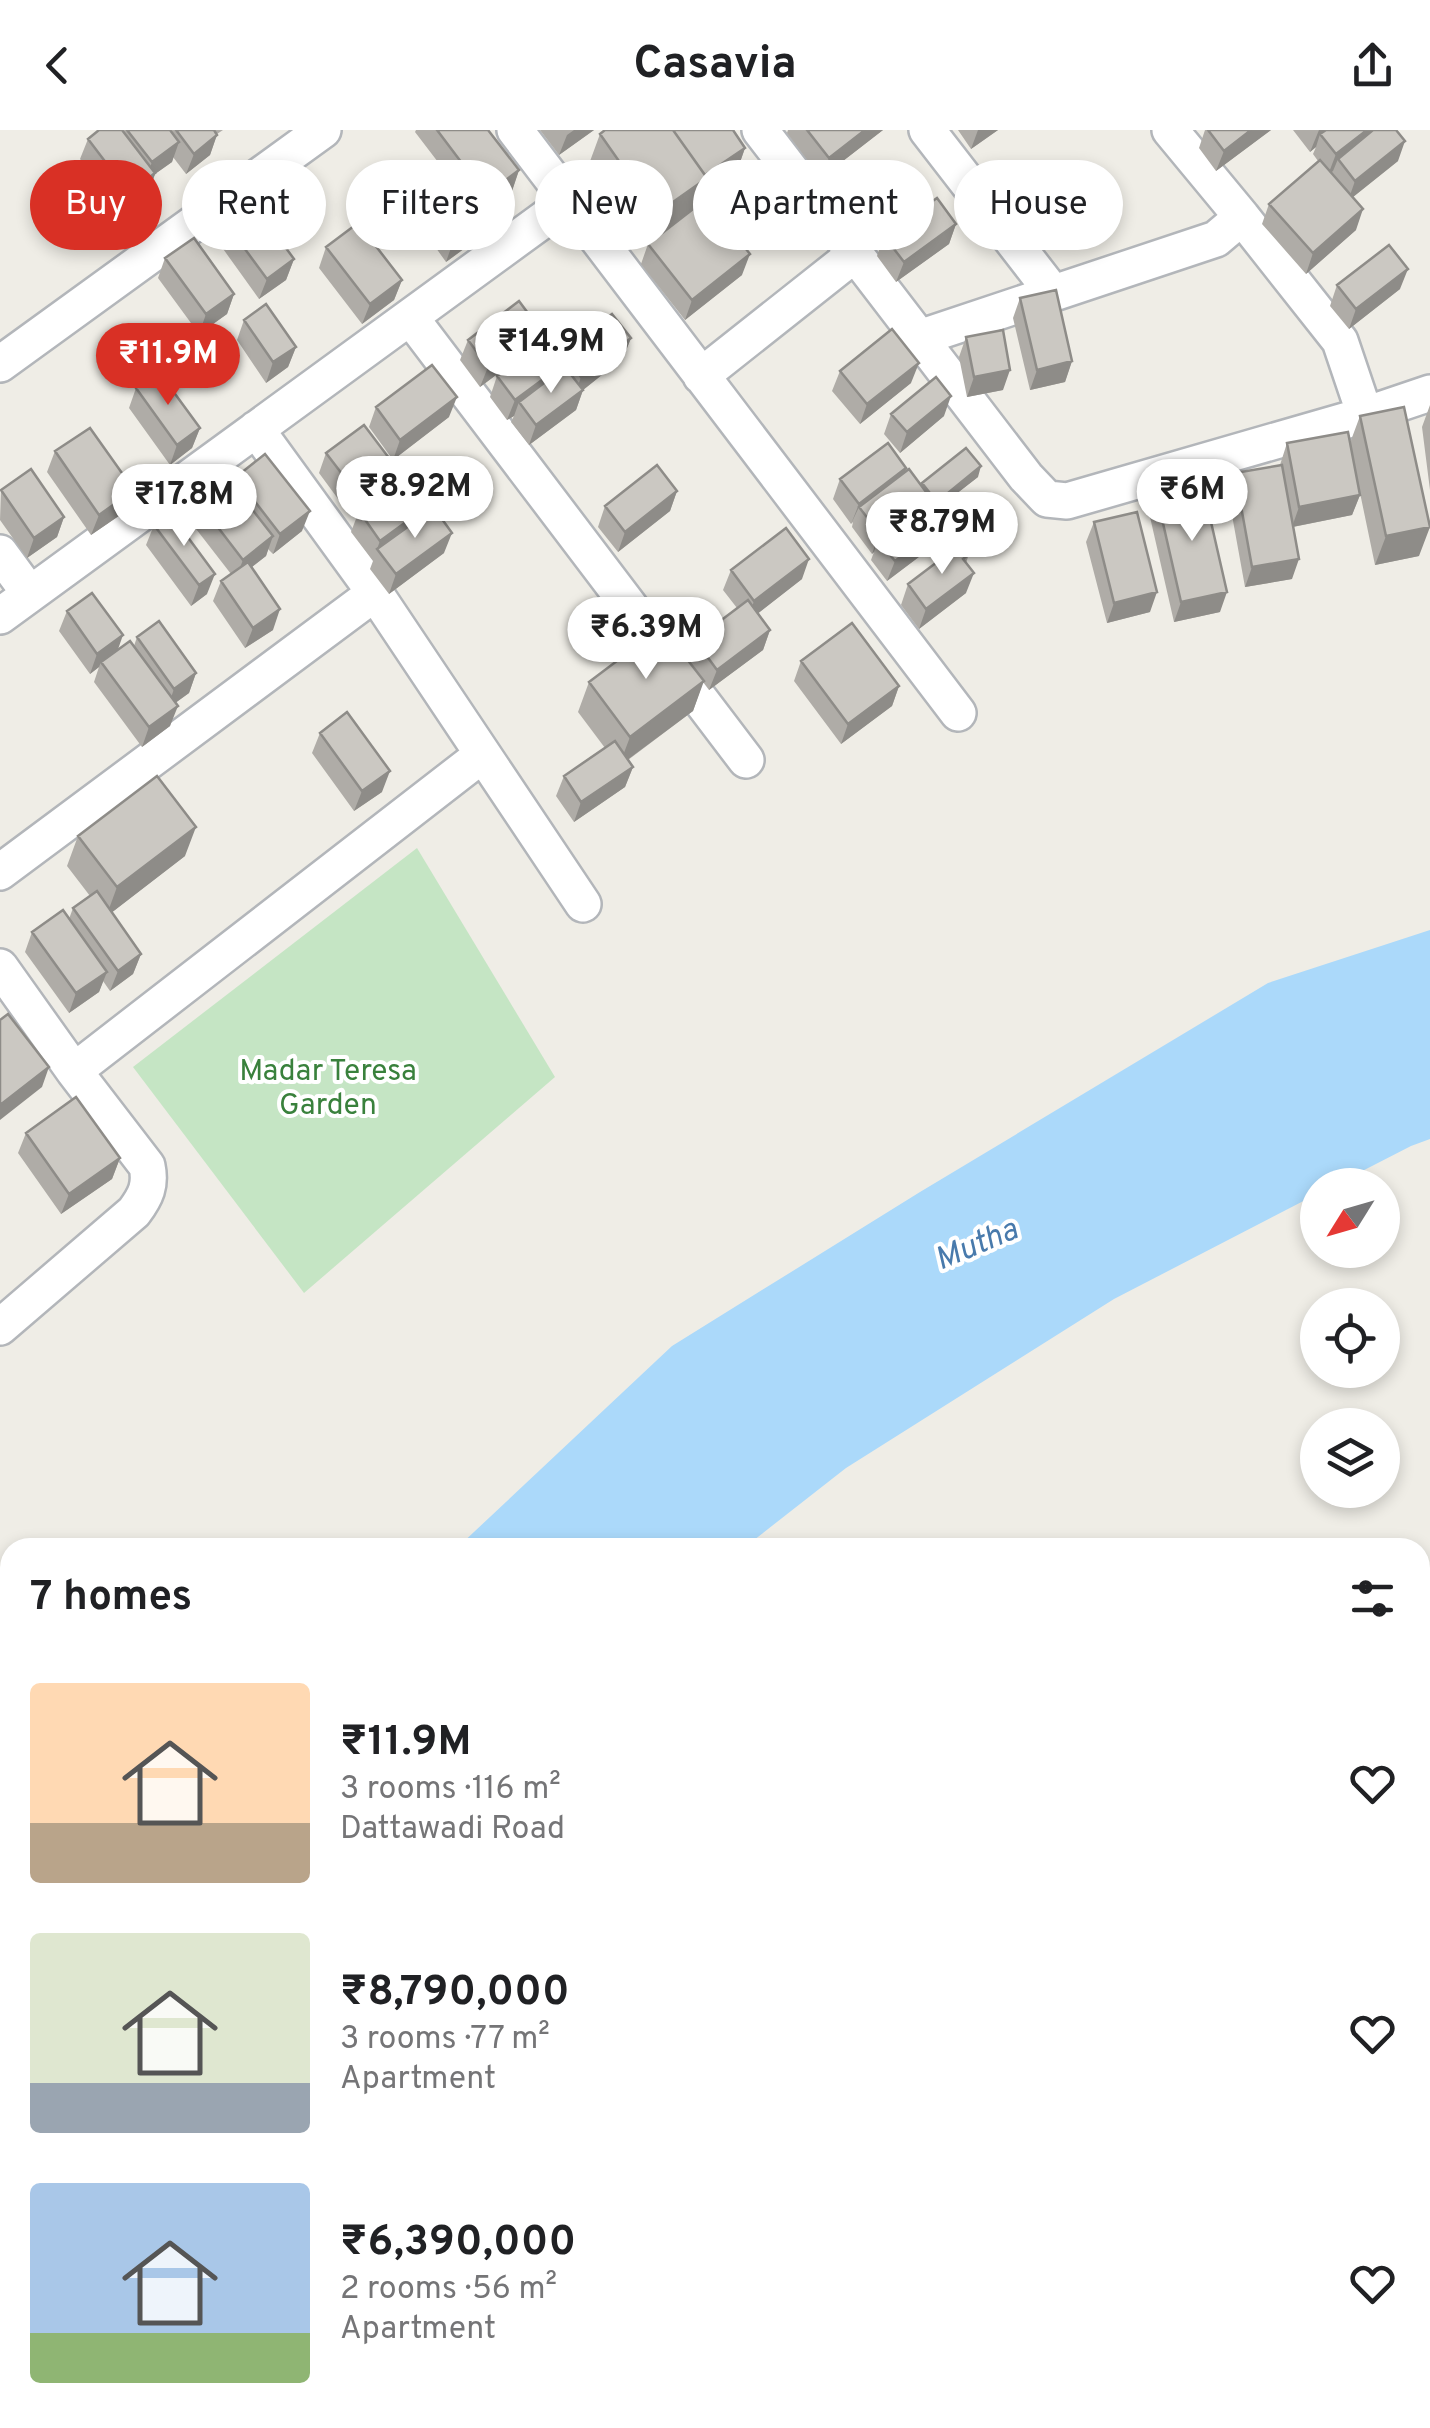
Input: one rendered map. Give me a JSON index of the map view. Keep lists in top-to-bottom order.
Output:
{
  "water": ["Mutha"],
  "parks": ["Madar Teresa Garden"],
  "north": "bottom left",
  "page": {
    "header": "Casavia",
    "chip": [
      "Buy",
      "Rent",
      "Filters",
      "New",
      "Apartment",
      "House"
    ],
    "price": [
      "₹14.9M",
      "₹11.9M",
      "₹8.92M",
      "₹6M",
      "₹17.8M",
      "₹8.79M",
      "₹6.39M"
    ],
    "heading": "7 homes",
    "list": [
      {
        "name": "₹11.9M",
        "note": "3 rooms · 116 m² · Dattawadi Road"
      },
      {
        "name": "₹8,790,000",
        "note": "3 rooms · 77 m² · Apartment"
      },
      {
        "name": "₹6,390,000",
        "note": "2 rooms · 56 m² · Apartment"
      }
    ]
  }
}
